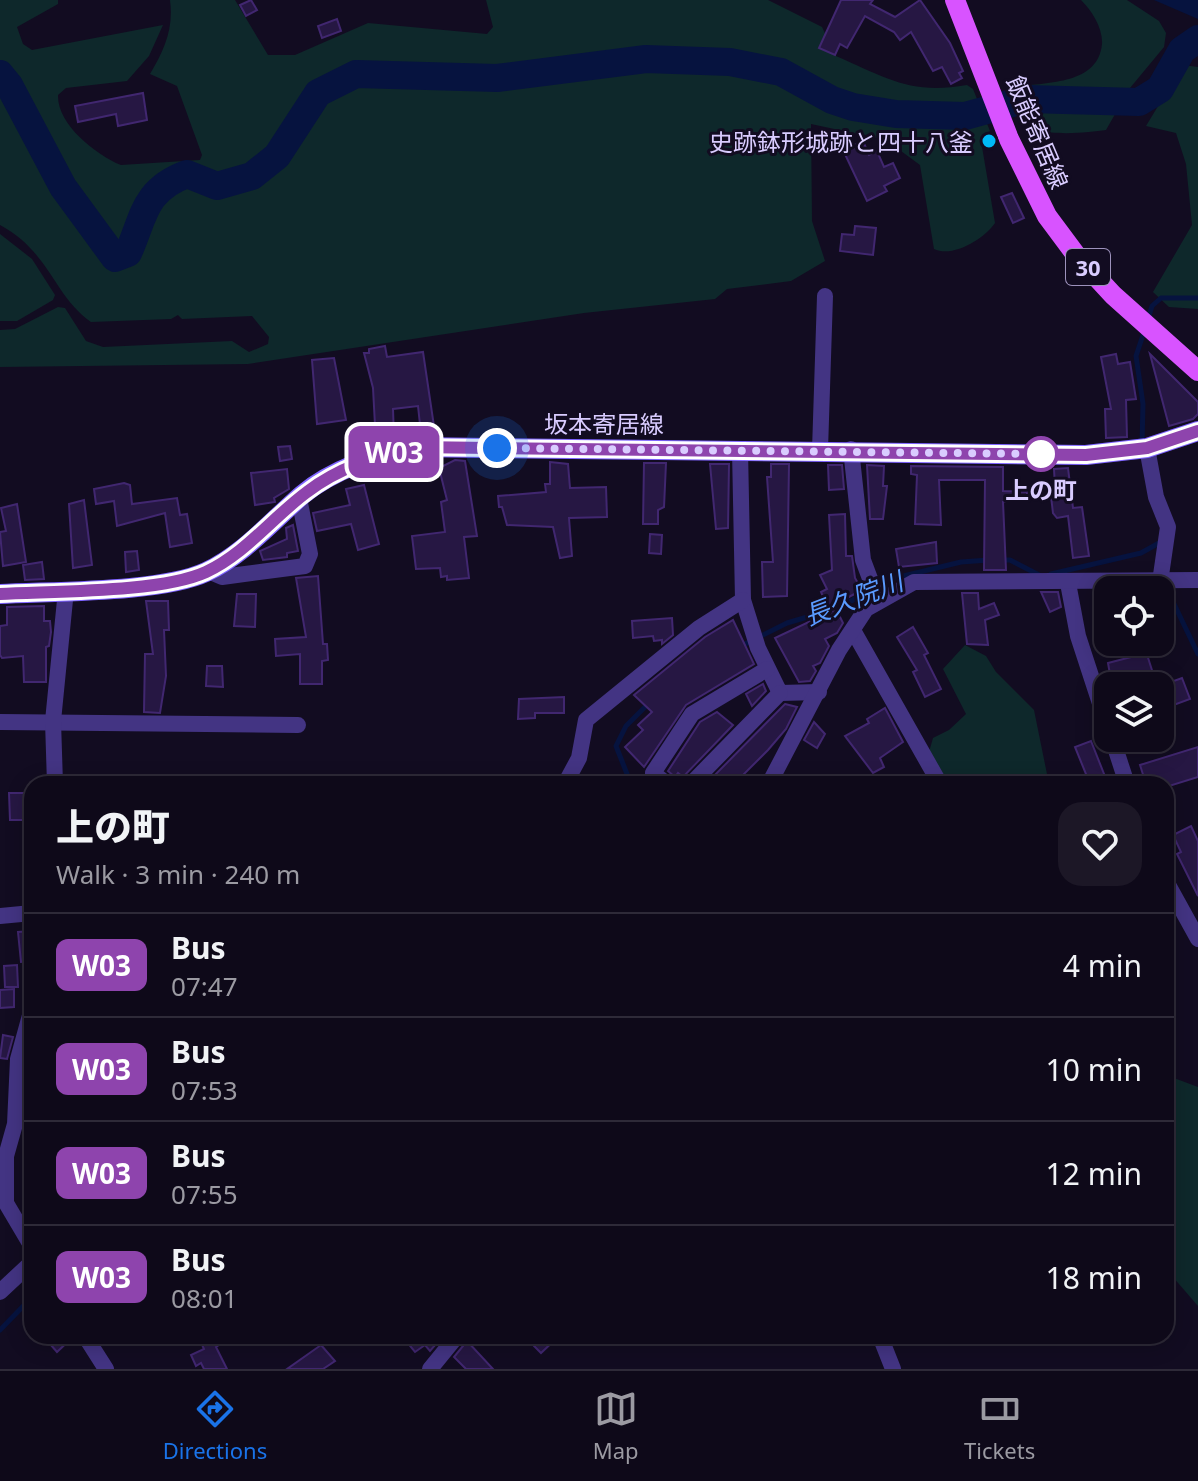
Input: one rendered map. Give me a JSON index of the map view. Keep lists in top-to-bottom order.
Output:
{
  "streets": {
    "main road": ["飯能寄居線", "30", "坂本寄居線"]
  },
  "water": ["長久院川"],
  "places": ["史跡鉢形城跡と四十八釜", "上の町"],
  "lines": ["bus line W03"],
  "page": {
    "on_map": "W03",
    "heading": ["上の町", "Walk · 3 min · 240 m"],
    "list": [
      {
        "mark": "W03",
        "name": "Bus",
        "note": "07:47",
        "value": "4 min"
      },
      {
        "mark": "W03",
        "name": "Bus",
        "note": "07:53",
        "value": "10 min"
      },
      {
        "mark": "W03",
        "name": "Bus",
        "note": "07:55",
        "value": "12 min"
      },
      {
        "mark": "W03",
        "name": "Bus",
        "note": "08:01",
        "value": "18 min"
      }
    ],
    "tabs": ["Directions", "Map", "Tickets"]
  }
}
